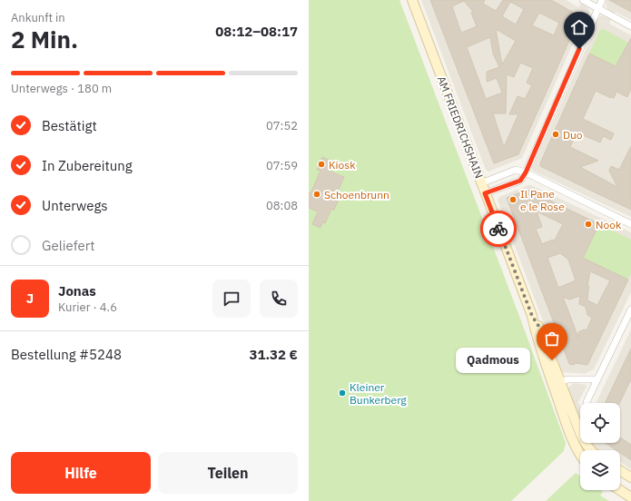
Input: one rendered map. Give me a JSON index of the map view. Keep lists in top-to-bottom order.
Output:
{
  "streets": {
    "street": ["AM FRIEDRICHSHAIN"]
  },
  "places": [
    "Duo",
    "Kiosk",
    "Schoenbrunn",
    "Il Pane e le Rose",
    "Nook",
    "Qadmous",
    "Kleiner Bunkerberg"
  ],
  "page": {
    "heading": ["2 Min.", "Ankunft in", "08:12–08:17"],
    "panel": [
      "Jonas",
      "Kurier · 4.6",
      "Bestellung #5248",
      "31.32 €"
    ],
    "bar": "Unterwegs · 180 m",
    "list": [
      ["Bestätigt", "07:52"],
      ["In Zubereitung", "07:59"],
      ["Unterwegs", "08:08"],
      "Geliefert"
    ],
    "round": "J",
    "bubble": "Qadmous",
    "buttons": ["Hilfe", "Teilen"]
  }
}
